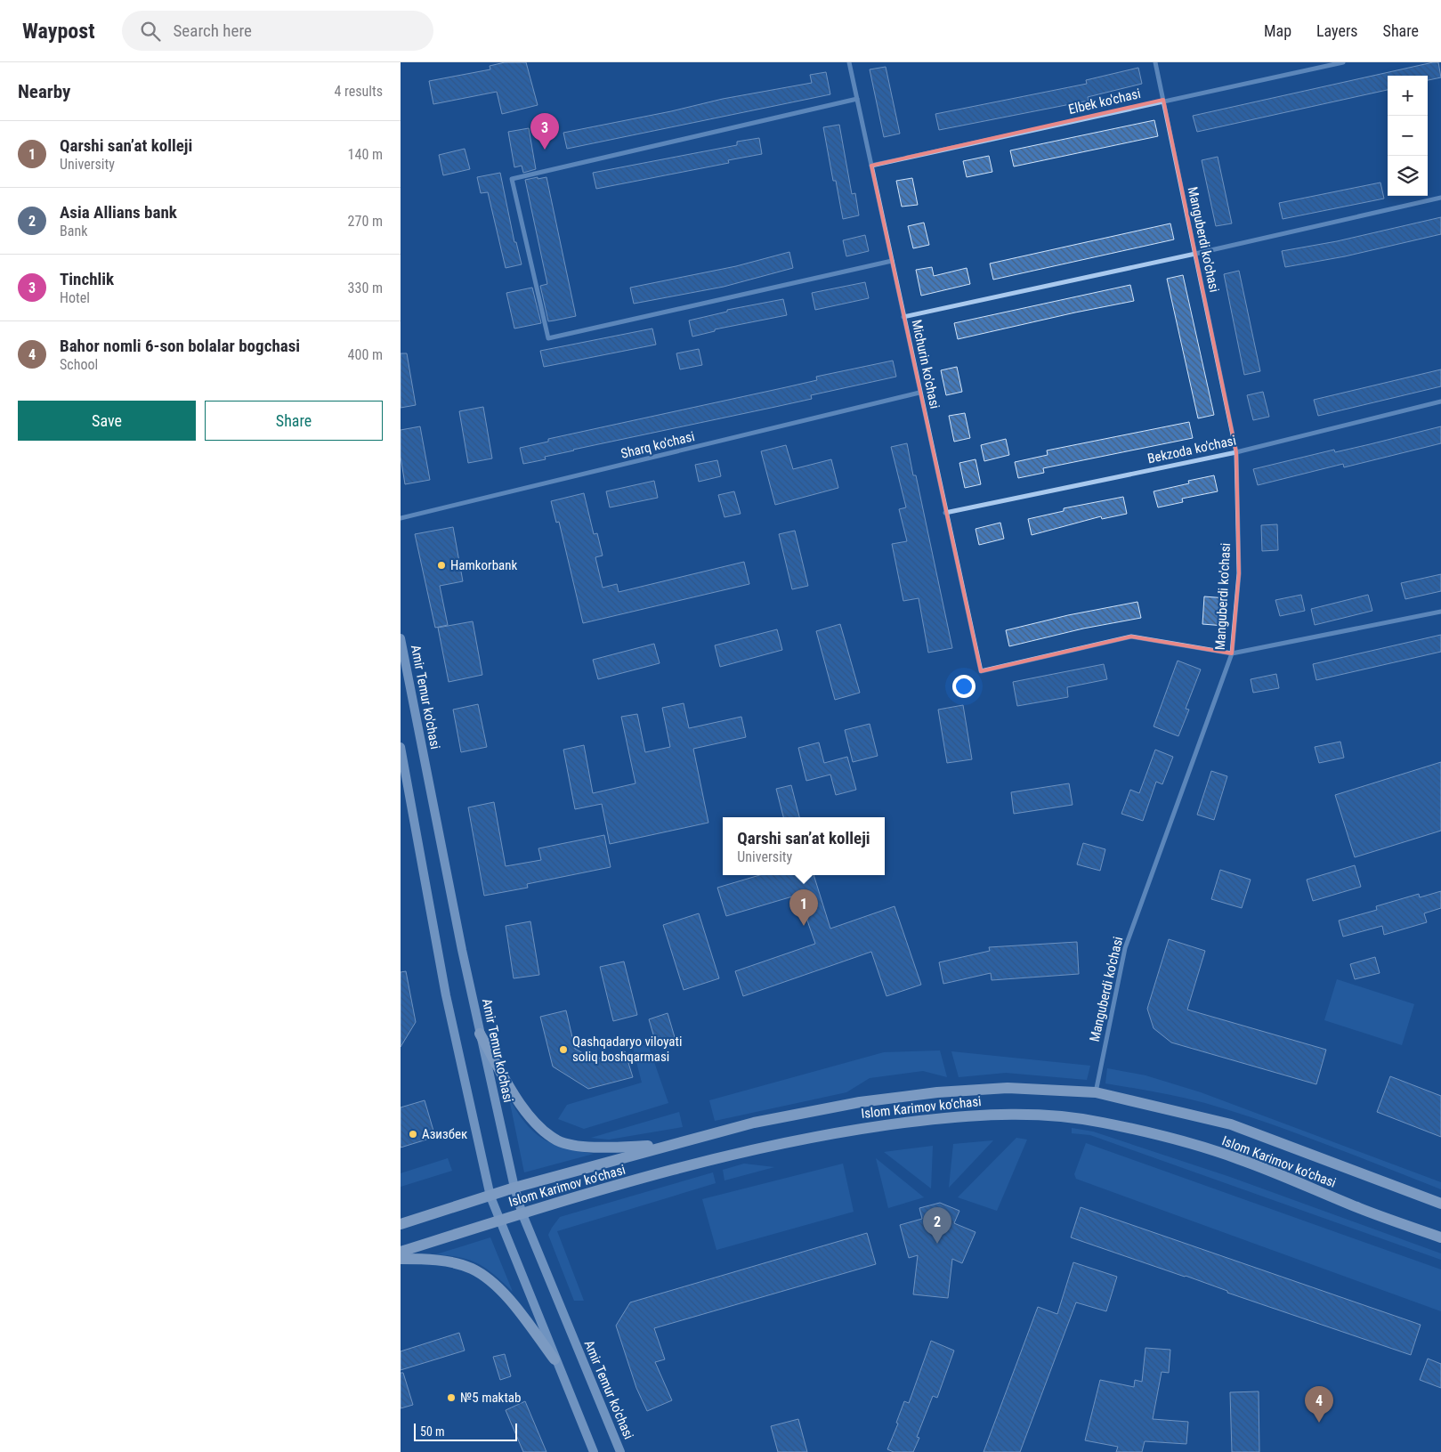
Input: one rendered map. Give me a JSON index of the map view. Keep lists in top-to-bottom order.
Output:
{
  "streets": {
    "main road": ["Amir Temur ko'chasi", "Islom Karimov ko‘chasi"],
    "street": [
      "Elbek ko'chasi",
      "Manguberdi ko'chasi",
      "Michurin ko'chasi",
      "Sharq ko'chasi",
      "Bekzoda ko'chasi"
    ]
  },
  "crossings": [
    ["Elbek ko'chasi", "Manguberdi ko'chasi"],
    ["Elbek ko'chasi", "Michurin ko'chasi"],
    ["Manguberdi ko'chasi", "Michurin ko'chasi"],
    ["Manguberdi ko'chasi", "Bekzoda ko'chasi"],
    ["Manguberdi ko'chasi", "Islom Karimov ko‘chasi"],
    ["Michurin ko'chasi", "Sharq ko'chasi"],
    ["Michurin ko'chasi", "Bekzoda ko'chasi"],
    ["Amir Temur ko'chasi", "Islom Karimov ko‘chasi"]
  ],
  "places": [
    "Hamkorbank",
    "Qashqadaryo viloyati soliq boshqarmasi",
    "Азизбек",
    "№5 maktab"
  ],
  "scale_bar": "50 m",
  "page": {
    "header": "Waypost",
    "search": "Search here",
    "nav": ["Map", "Layers", "Share"],
    "heading": ["Nearby", "4 results"],
    "map_buttons": ["+", "−"],
    "pins": [
      "3",
      "1",
      "2",
      "4"
    ],
    "list": [
      {
        "mark": "1",
        "name": "Qarshi san’at kolleji",
        "note": "University",
        "value": "140 m"
      },
      {
        "mark": "2",
        "name": "Asia Allians bank",
        "note": "Bank",
        "value": "270 m"
      },
      {
        "mark": "3",
        "name": "Tinchlik",
        "note": "Hotel",
        "value": "330 m"
      },
      {
        "mark": "4",
        "name": "Bahor nomli 6-son bolalar bogchasi",
        "note": "School",
        "value": "400 m"
      }
    ],
    "buttons": ["Save", "Share"],
    "popup": ["Qarshi san’at kolleji", "University"],
    "scale": "50 m"
  }
}
